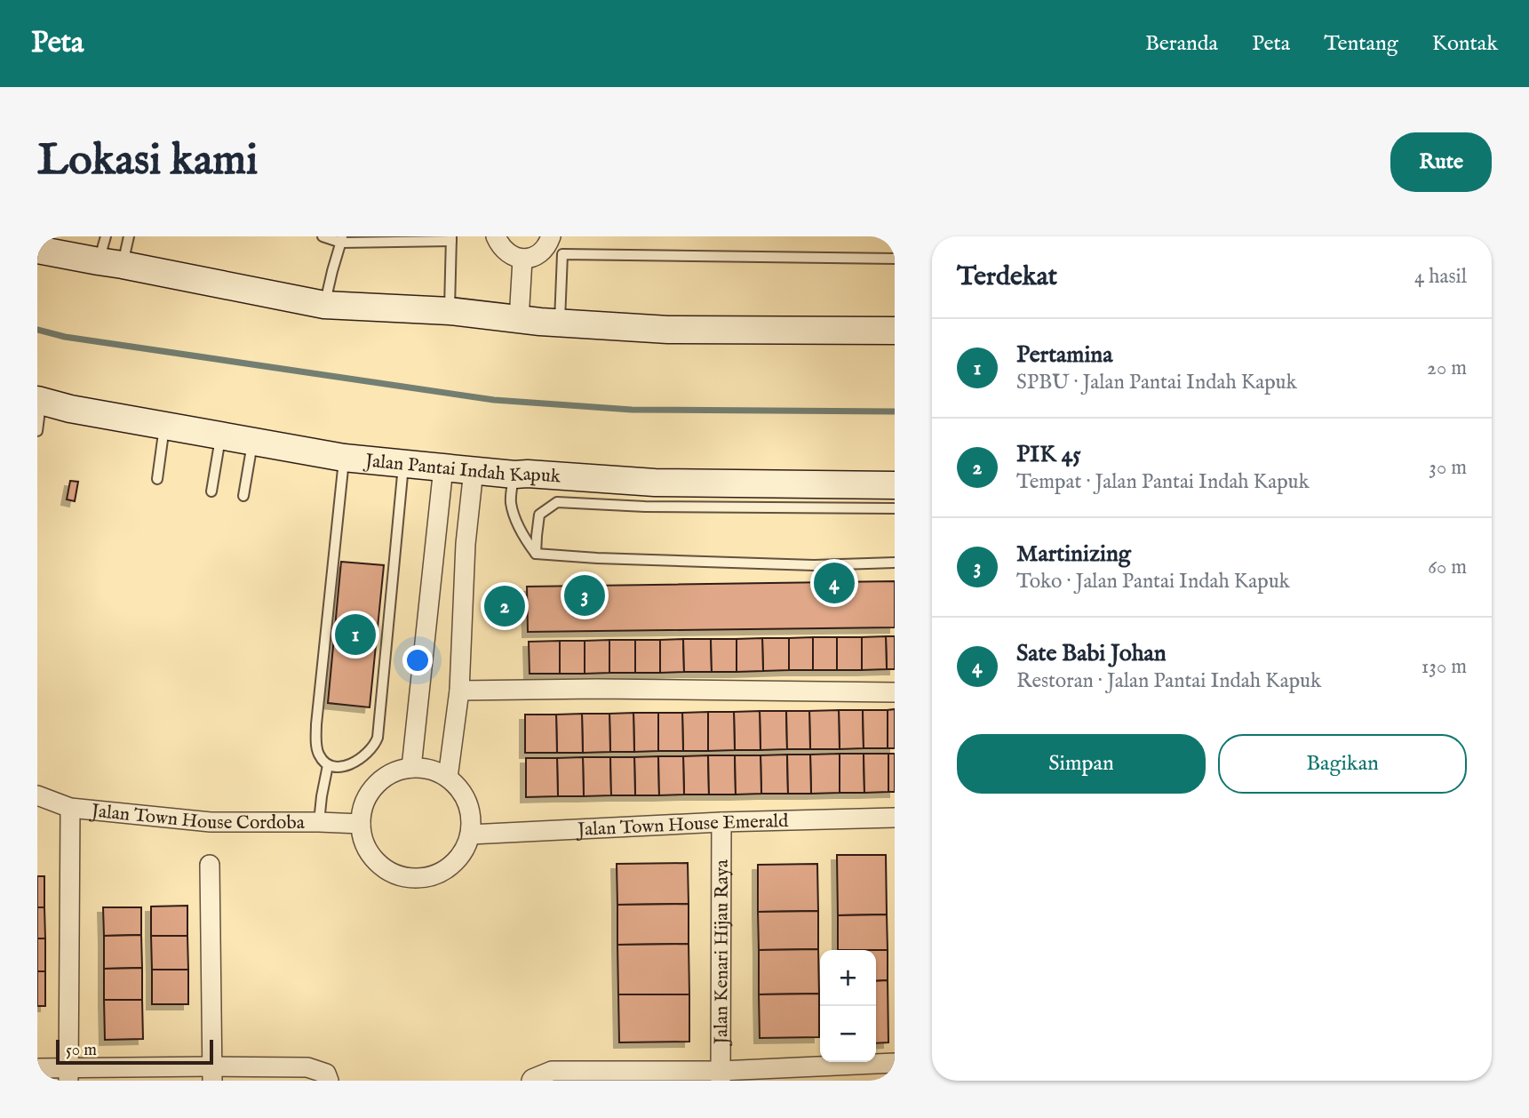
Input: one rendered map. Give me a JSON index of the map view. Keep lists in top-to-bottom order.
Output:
{
  "streets": {
    "main road": ["Jalan Pantai Indah Kapuk"],
    "street": ["Jalan Town House Cordoba", "Jalan Town House Emerald", "Jalan Kenari Hijau Raya"]
  },
  "crossings": [
    ["Jalan Town House Cordoba", "Jalan Town House Emerald"],
    ["Jalan Town House Emerald", "Jalan Kenari Hijau Raya"]
  ],
  "scale_bar": "50 m",
  "page": {
    "header": "Peta",
    "nav": [
      "Beranda",
      "Peta",
      "Tentang",
      "Kontak"
    ],
    "buttons": [
      "Rute",
      ["Simpan", "Bagikan"]
    ],
    "title": "Lokasi kami",
    "heading": ["Terdekat", "4 hasil"],
    "list": [
      {
        "mark": "1",
        "name": "Pertamina",
        "note": "SPBU · Jalan Pantai Indah Kapuk",
        "value": "20 m"
      },
      {
        "mark": "2",
        "name": "PIK 45",
        "note": "Tempat · Jalan Pantai Indah Kapuk",
        "value": "30 m"
      },
      {
        "mark": "3",
        "name": "Martinizing",
        "note": "Toko · Jalan Pantai Indah Kapuk",
        "value": "60 m"
      },
      {
        "mark": "4",
        "name": "Sate Babi Johan",
        "note": "Restoran · Jalan Pantai Indah Kapuk",
        "value": "130 m"
      }
    ],
    "pins": [
      "4",
      "3",
      "2",
      "1"
    ],
    "map_buttons": ["+", "−"],
    "scale": "50 m"
  }
}
